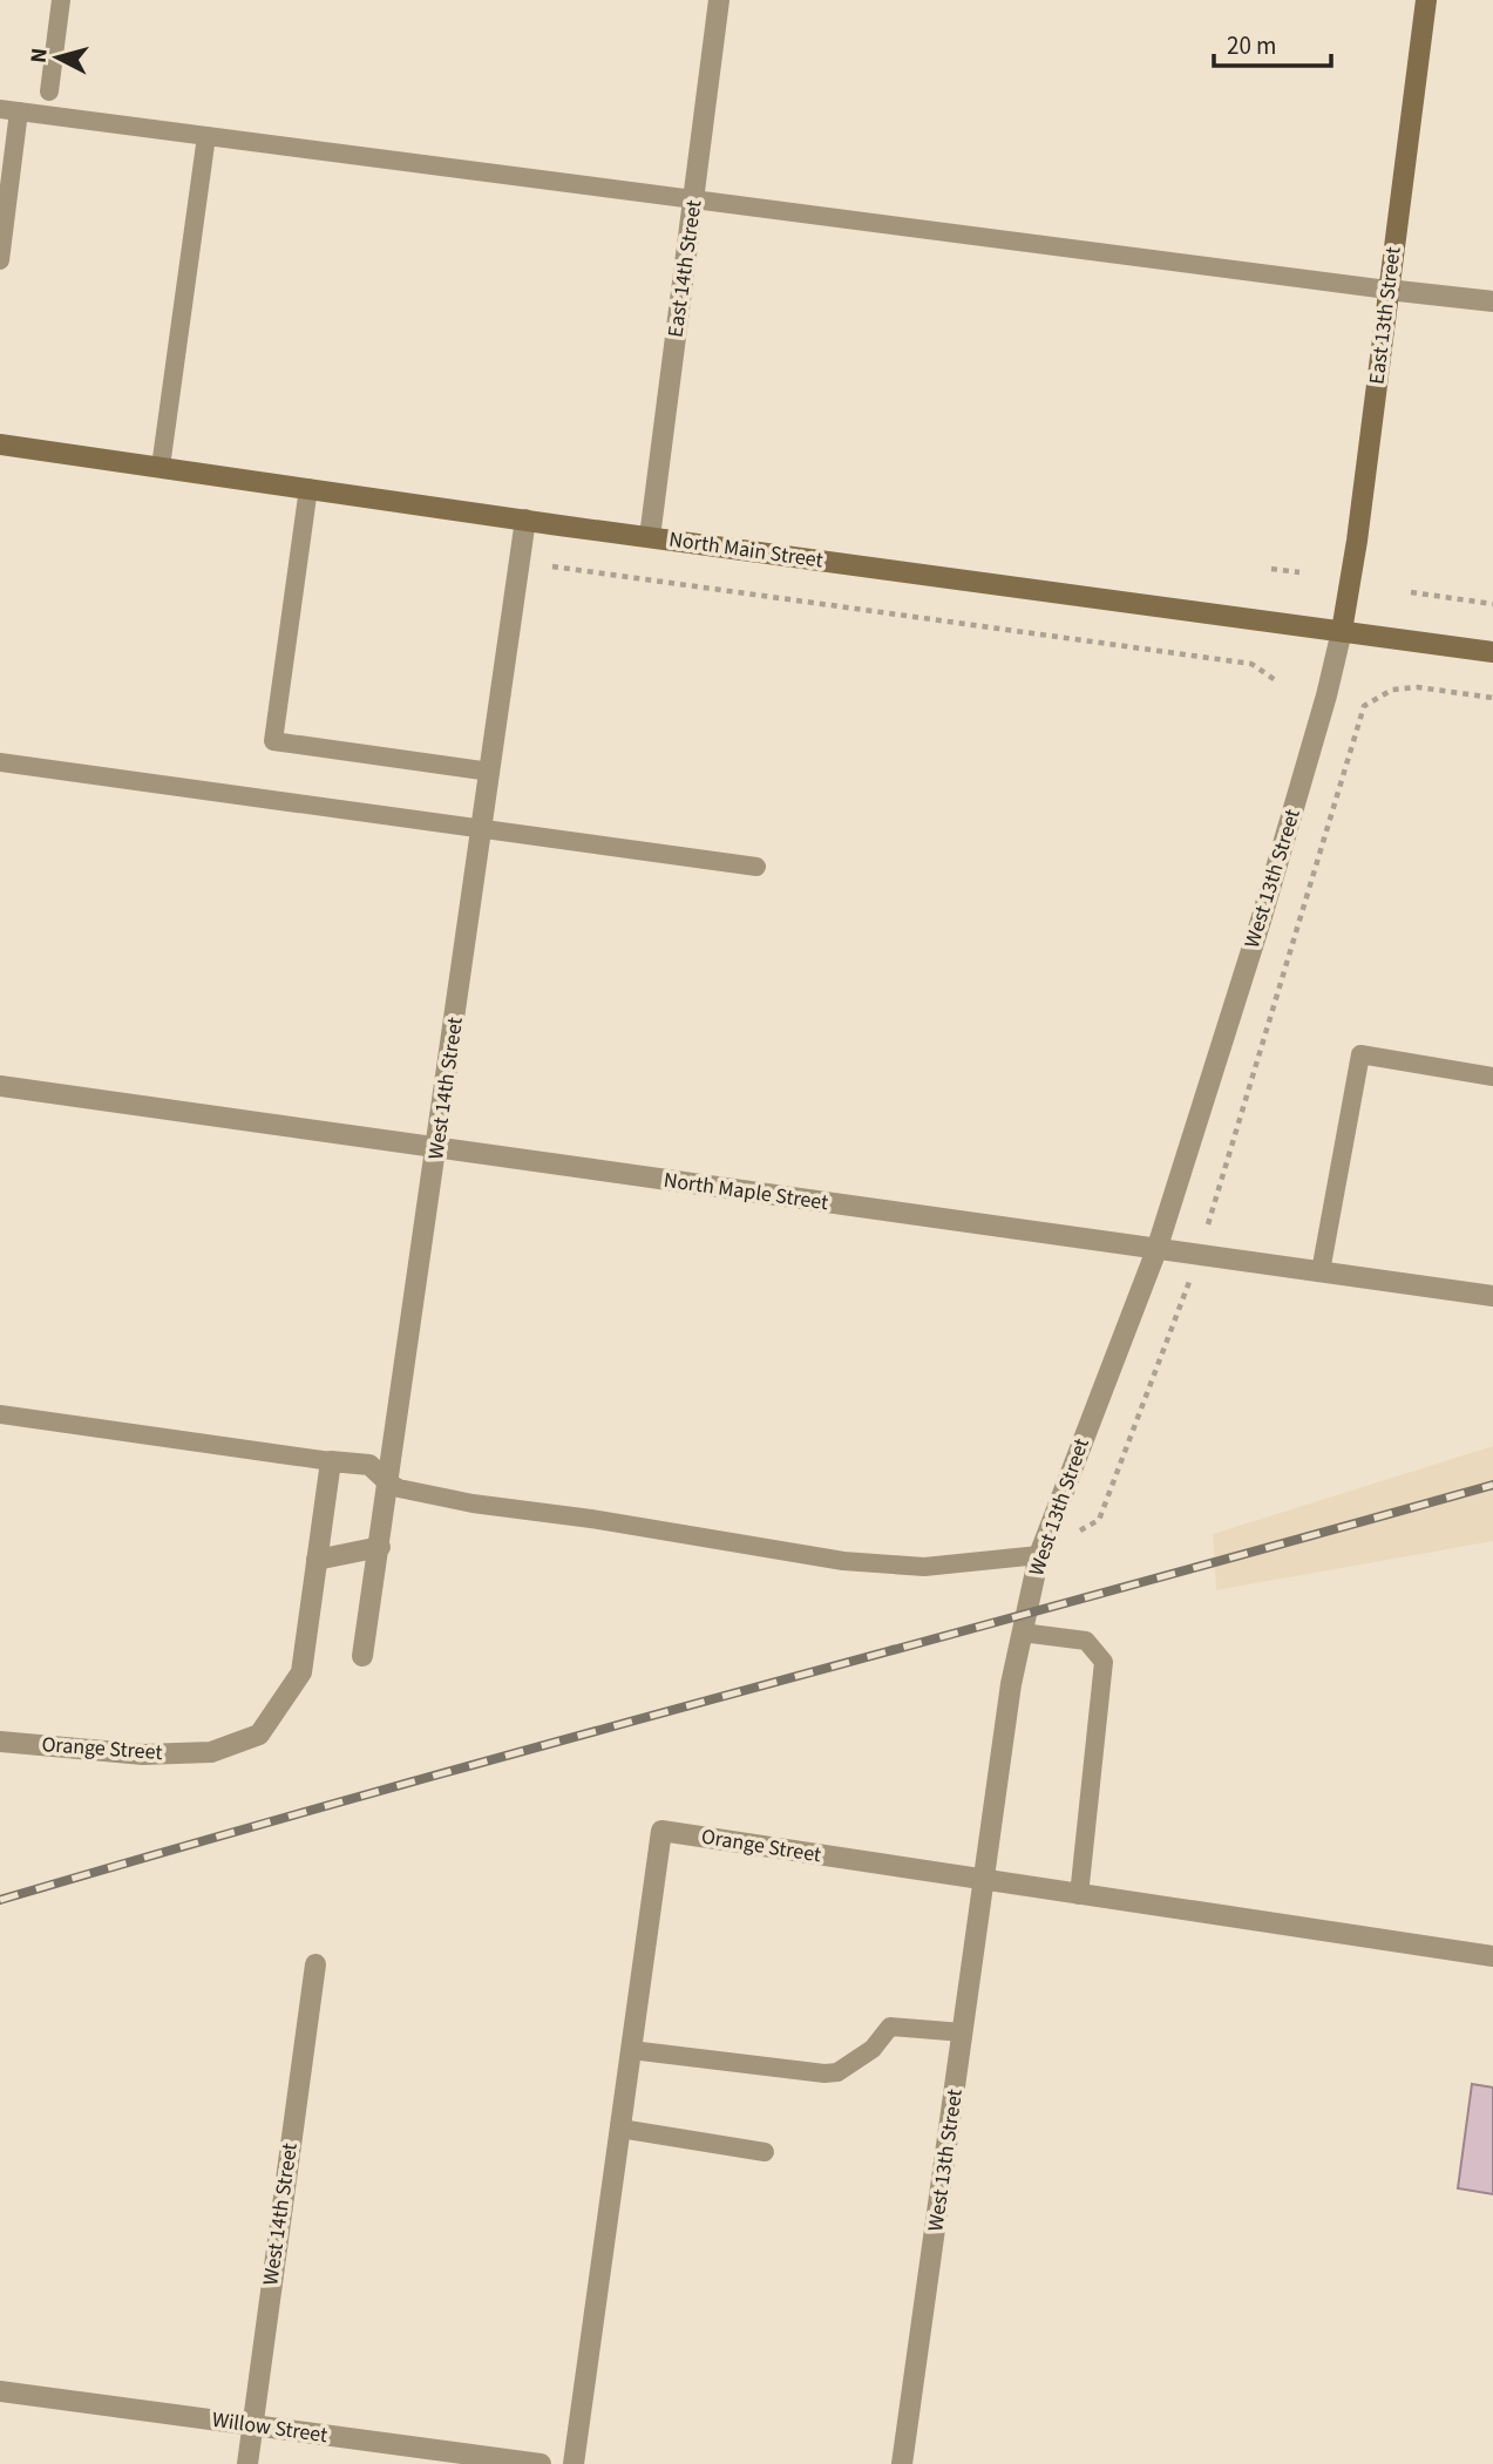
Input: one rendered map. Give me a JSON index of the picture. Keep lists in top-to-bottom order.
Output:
{
  "streets": {
    "main road": ["East 13th Street", "North Main Street"],
    "street": [
      "East 14th Street",
      "West 13th Street",
      "West 14th Street",
      "North Maple Street",
      "Orange Street",
      "Willow Street"
    ]
  },
  "crossings": [
    ["East 14th Street", "North Main Street"],
    ["East 13th Street", "North Main Street"],
    ["East 13th Street", "West 13th Street"],
    ["North Main Street", "West 13th Street"],
    ["North Main Street", "West 14th Street"],
    ["West 13th Street", "North Maple Street"],
    ["West 13th Street", "Orange Street"],
    ["West 14th Street", "North Maple Street"],
    ["West 14th Street", "Willow Street"]
  ],
  "scale_bar": "20 m",
  "north": "left"
}
